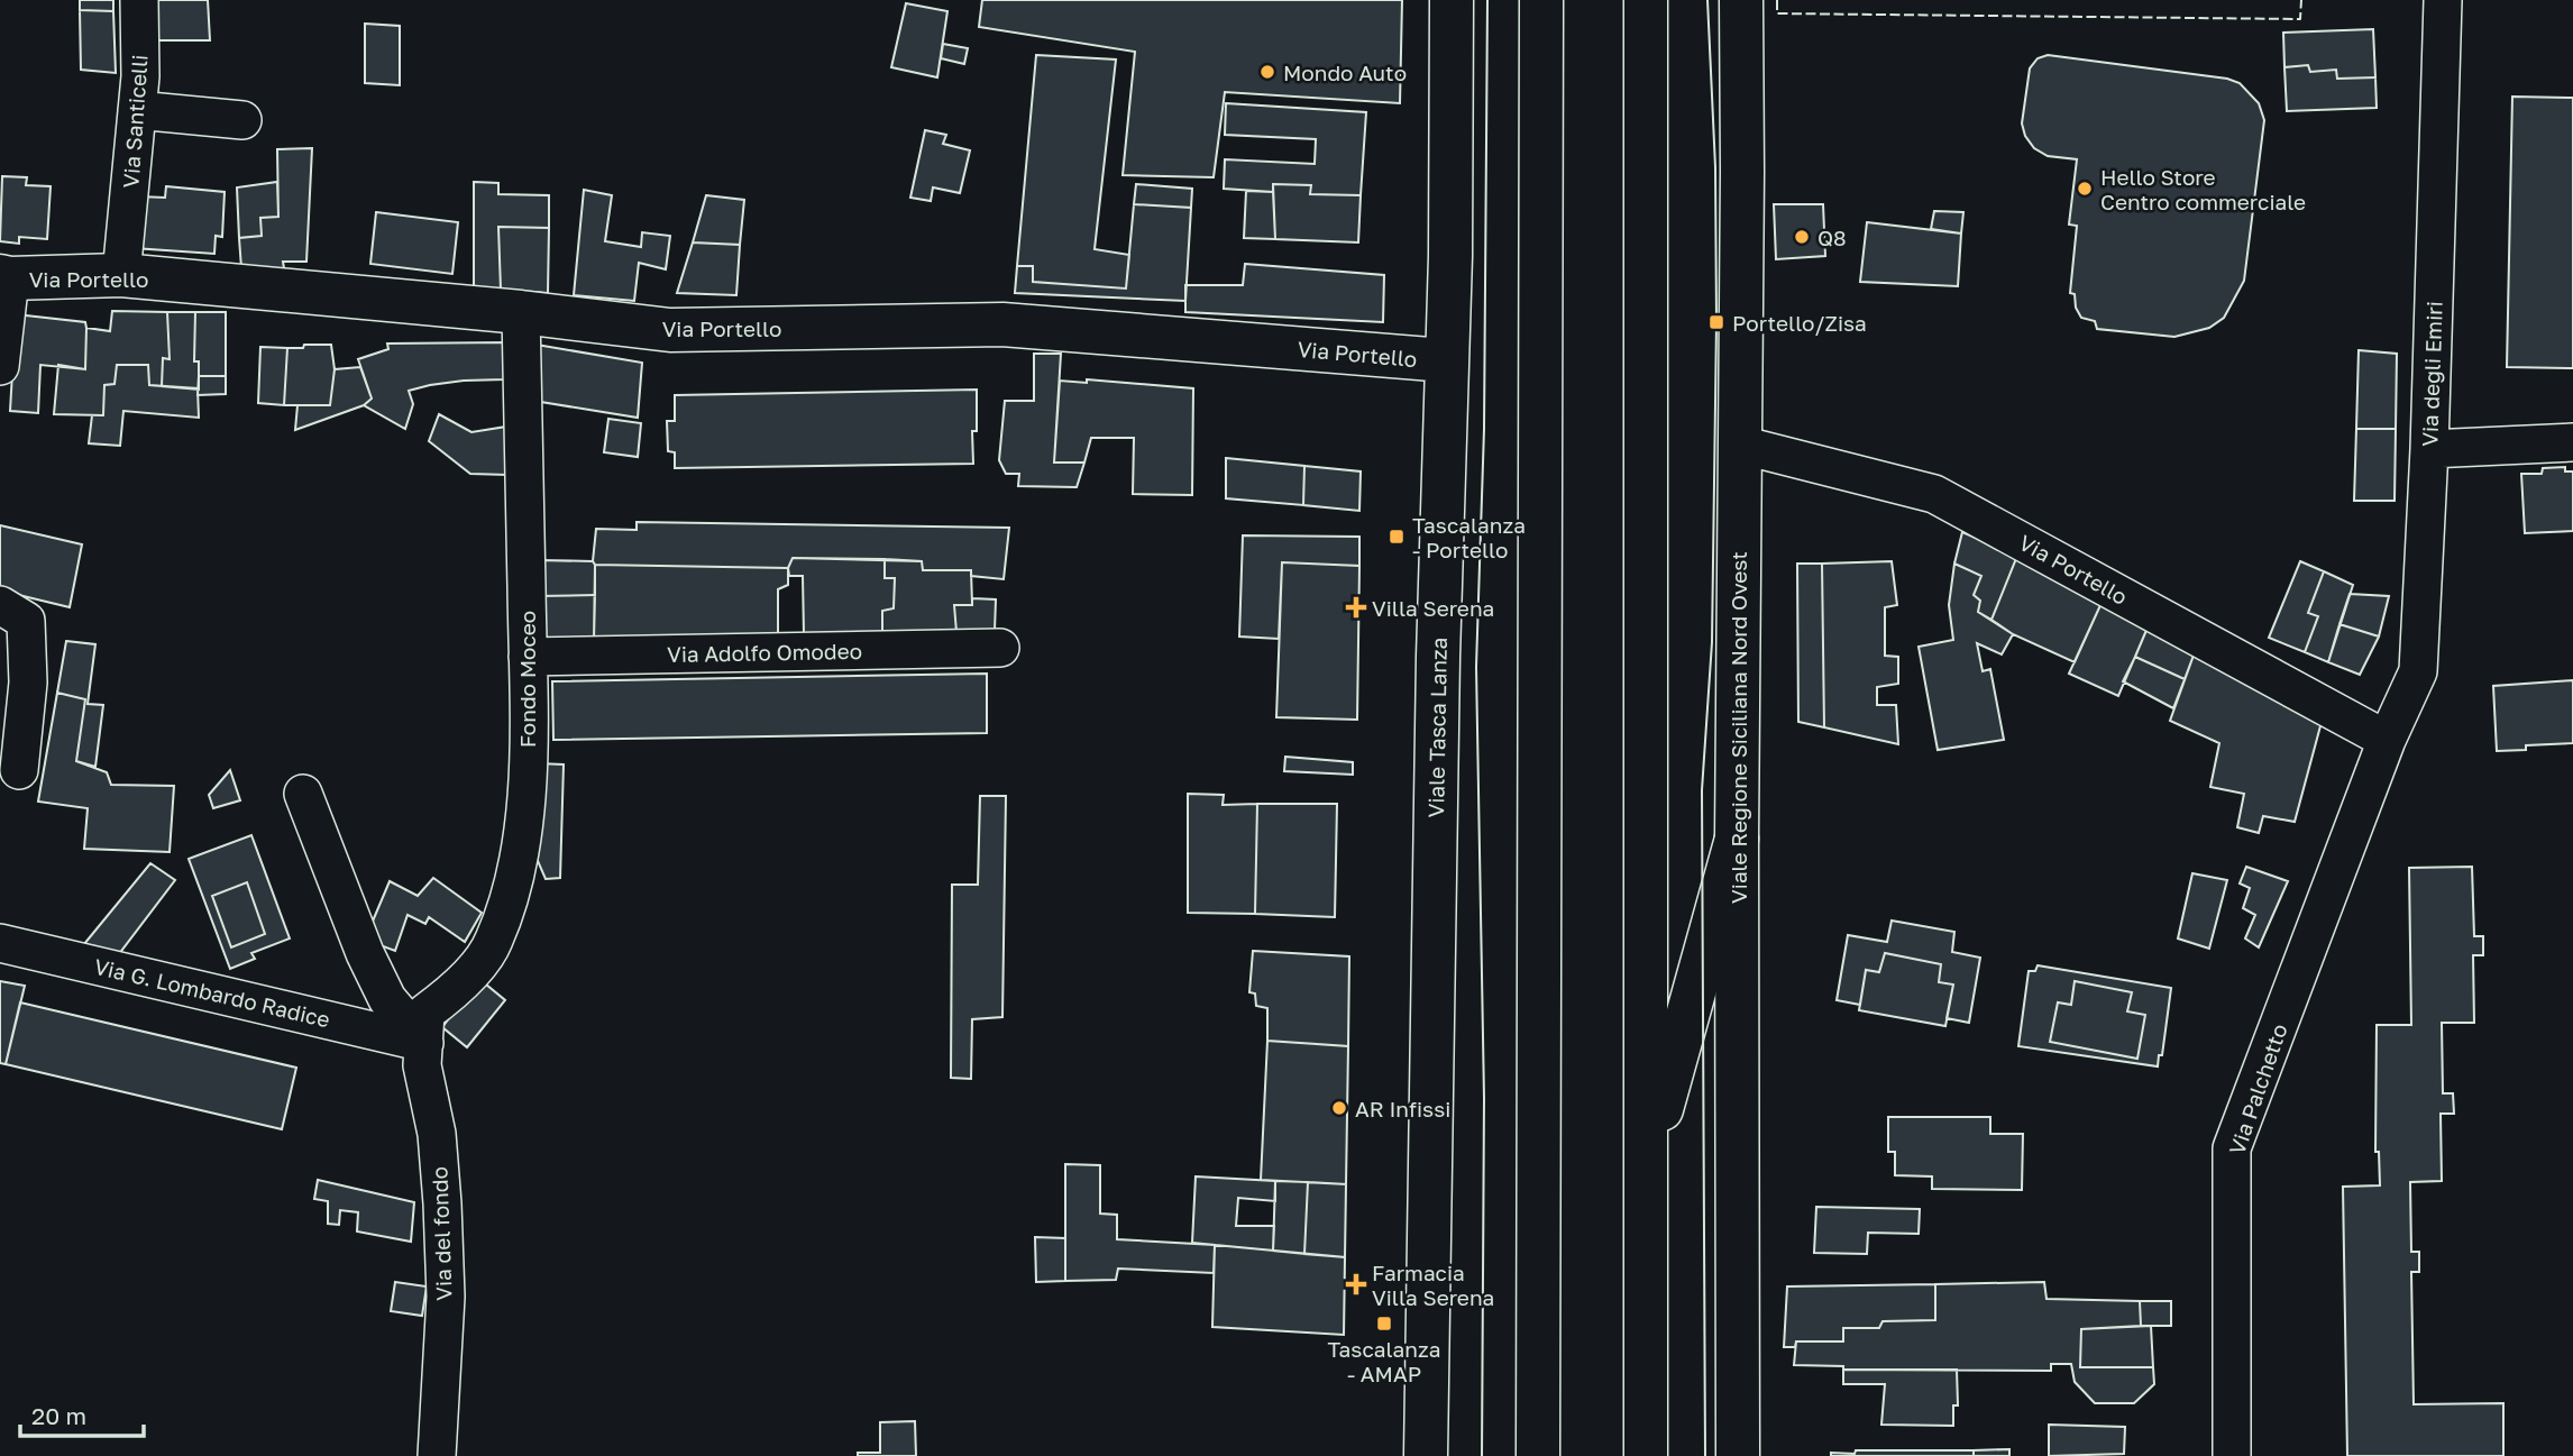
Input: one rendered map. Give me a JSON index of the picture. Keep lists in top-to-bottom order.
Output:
{
  "streets": {
    "street": [
      "Via Santicelli",
      "Via Portello",
      "Via degli Emiri",
      "Via Adolfo Omodeo",
      "Fondo Moceo",
      "Viale Tasca Lanza",
      "Viale Regione Siciliana Nord Ovest",
      "Via G. Lombardo Radice",
      "Via Palchetto",
      "Via del fondo"
    ]
  },
  "crossings": [
    ["Via Santicelli", "Via Portello"],
    ["Via Portello", "Via degli Emiri"],
    ["Via Portello", "Fondo Moceo"],
    ["Via Portello", "Viale Tasca Lanza"],
    ["Via Portello", "Viale Regione Siciliana Nord Ovest"],
    ["Via Portello", "Via Palchetto"],
    ["Via degli Emiri", "Via Palchetto"],
    ["Via Adolfo Omodeo", "Fondo Moceo"],
    ["Fondo Moceo", "Via G. Lombardo Radice"],
    ["Fondo Moceo", "Via del fondo"],
    ["Via G. Lombardo Radice", "Via del fondo"]
  ],
  "places": {
    "other": [
      "Mondo Auto",
      "Hello Store Centro commerciale",
      "Q8",
      "AR Infissi"
    ],
    "transit": ["Portello/Zisa", "Tascalanza - Portello", "Tascalanza - AMAP"],
    "health": ["Villa Serena", "Farmacia Villa Serena"]
  },
  "scale_bar": "20 m"
}
